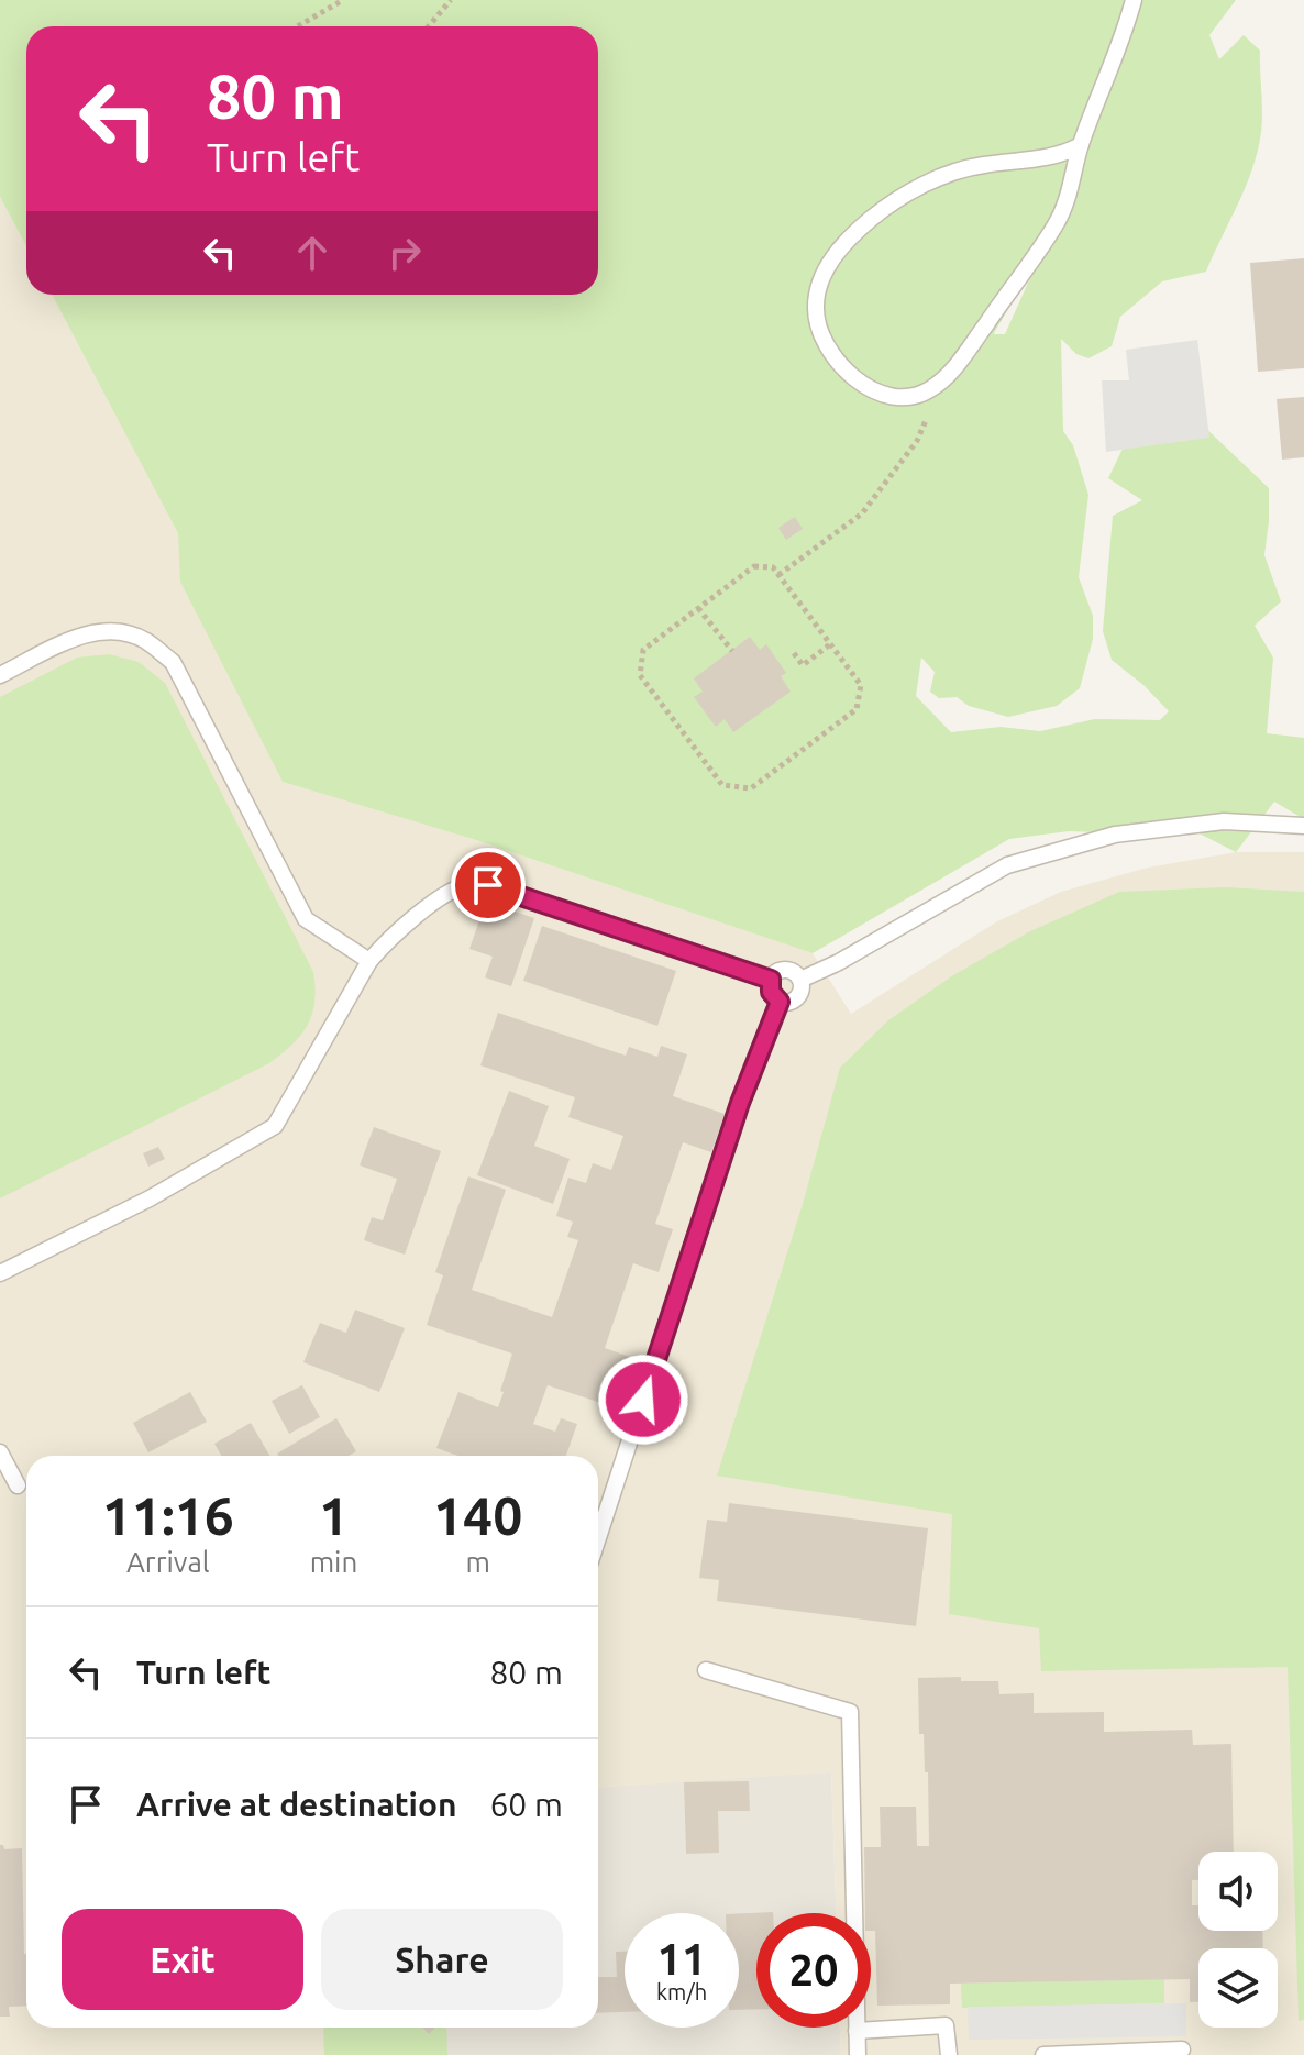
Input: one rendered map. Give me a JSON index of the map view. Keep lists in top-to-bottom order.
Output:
{
  "page": {
    "turn": ["80 m", "Turn left"],
    "eta": [
      "11:16",
      "Arrival",
      "1",
      "min",
      "140",
      "m"
    ],
    "list": [
      {
        "name": "Turn left",
        "value": "80 m"
      },
      {
        "name": "Arrive at destination",
        "value": "60 m"
      }
    ],
    "buttons": ["Exit", "Share"],
    "speed": "11 km/h",
    "limit": "20"
  }
}
